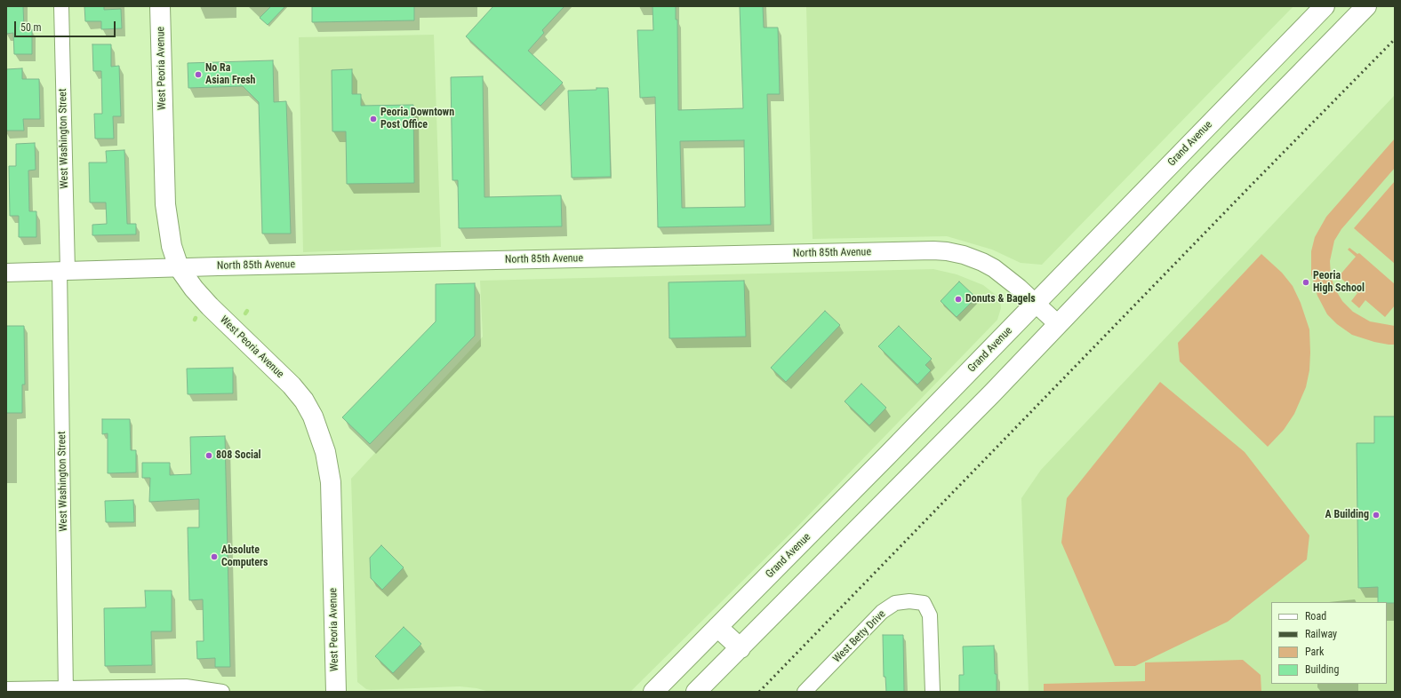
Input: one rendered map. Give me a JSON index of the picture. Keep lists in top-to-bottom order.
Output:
{
  "streets": {
    "main road": ["West Peoria Avenue", "Grand Avenue"],
    "street": ["West Washington Street", "North 85th Avenue", "West Betty Drive"]
  },
  "crossings": [
    ["West Peoria Avenue", "North 85th Avenue"],
    ["West Washington Street", "North 85th Avenue"],
    ["Grand Avenue", "North 85th Avenue"]
  ],
  "places": [
    "No Ra Asian Fresh",
    "Peoria Downtown Post Office",
    "Peoria High School",
    "Donuts & Bagels",
    "808 Social",
    "A Building",
    "Absolute Computers"
  ],
  "legend": [
    "Road",
    "Railway",
    "Park",
    "Building"
  ],
  "scale_bar": "50 m"
}
